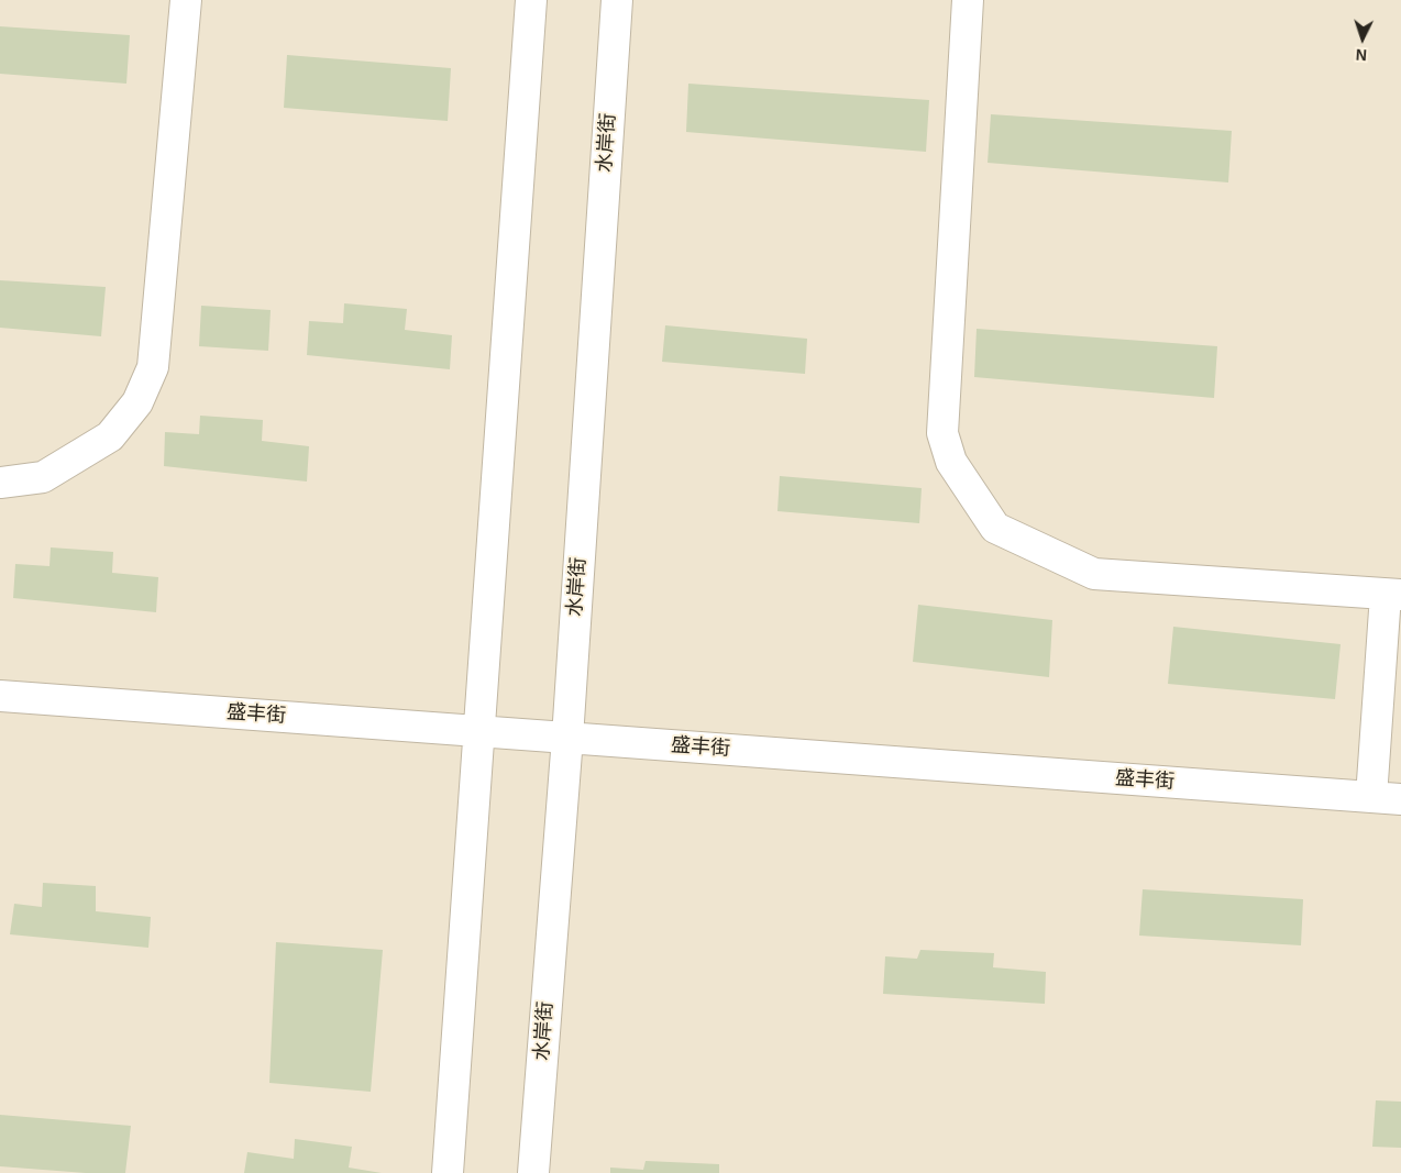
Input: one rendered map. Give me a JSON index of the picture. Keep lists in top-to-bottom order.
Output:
{
  "streets": {
    "street": ["水岸街", "盛丰街"]
  },
  "crossings": [
    ["水岸街", "盛丰街"]
  ],
  "north": "bottom"
}
